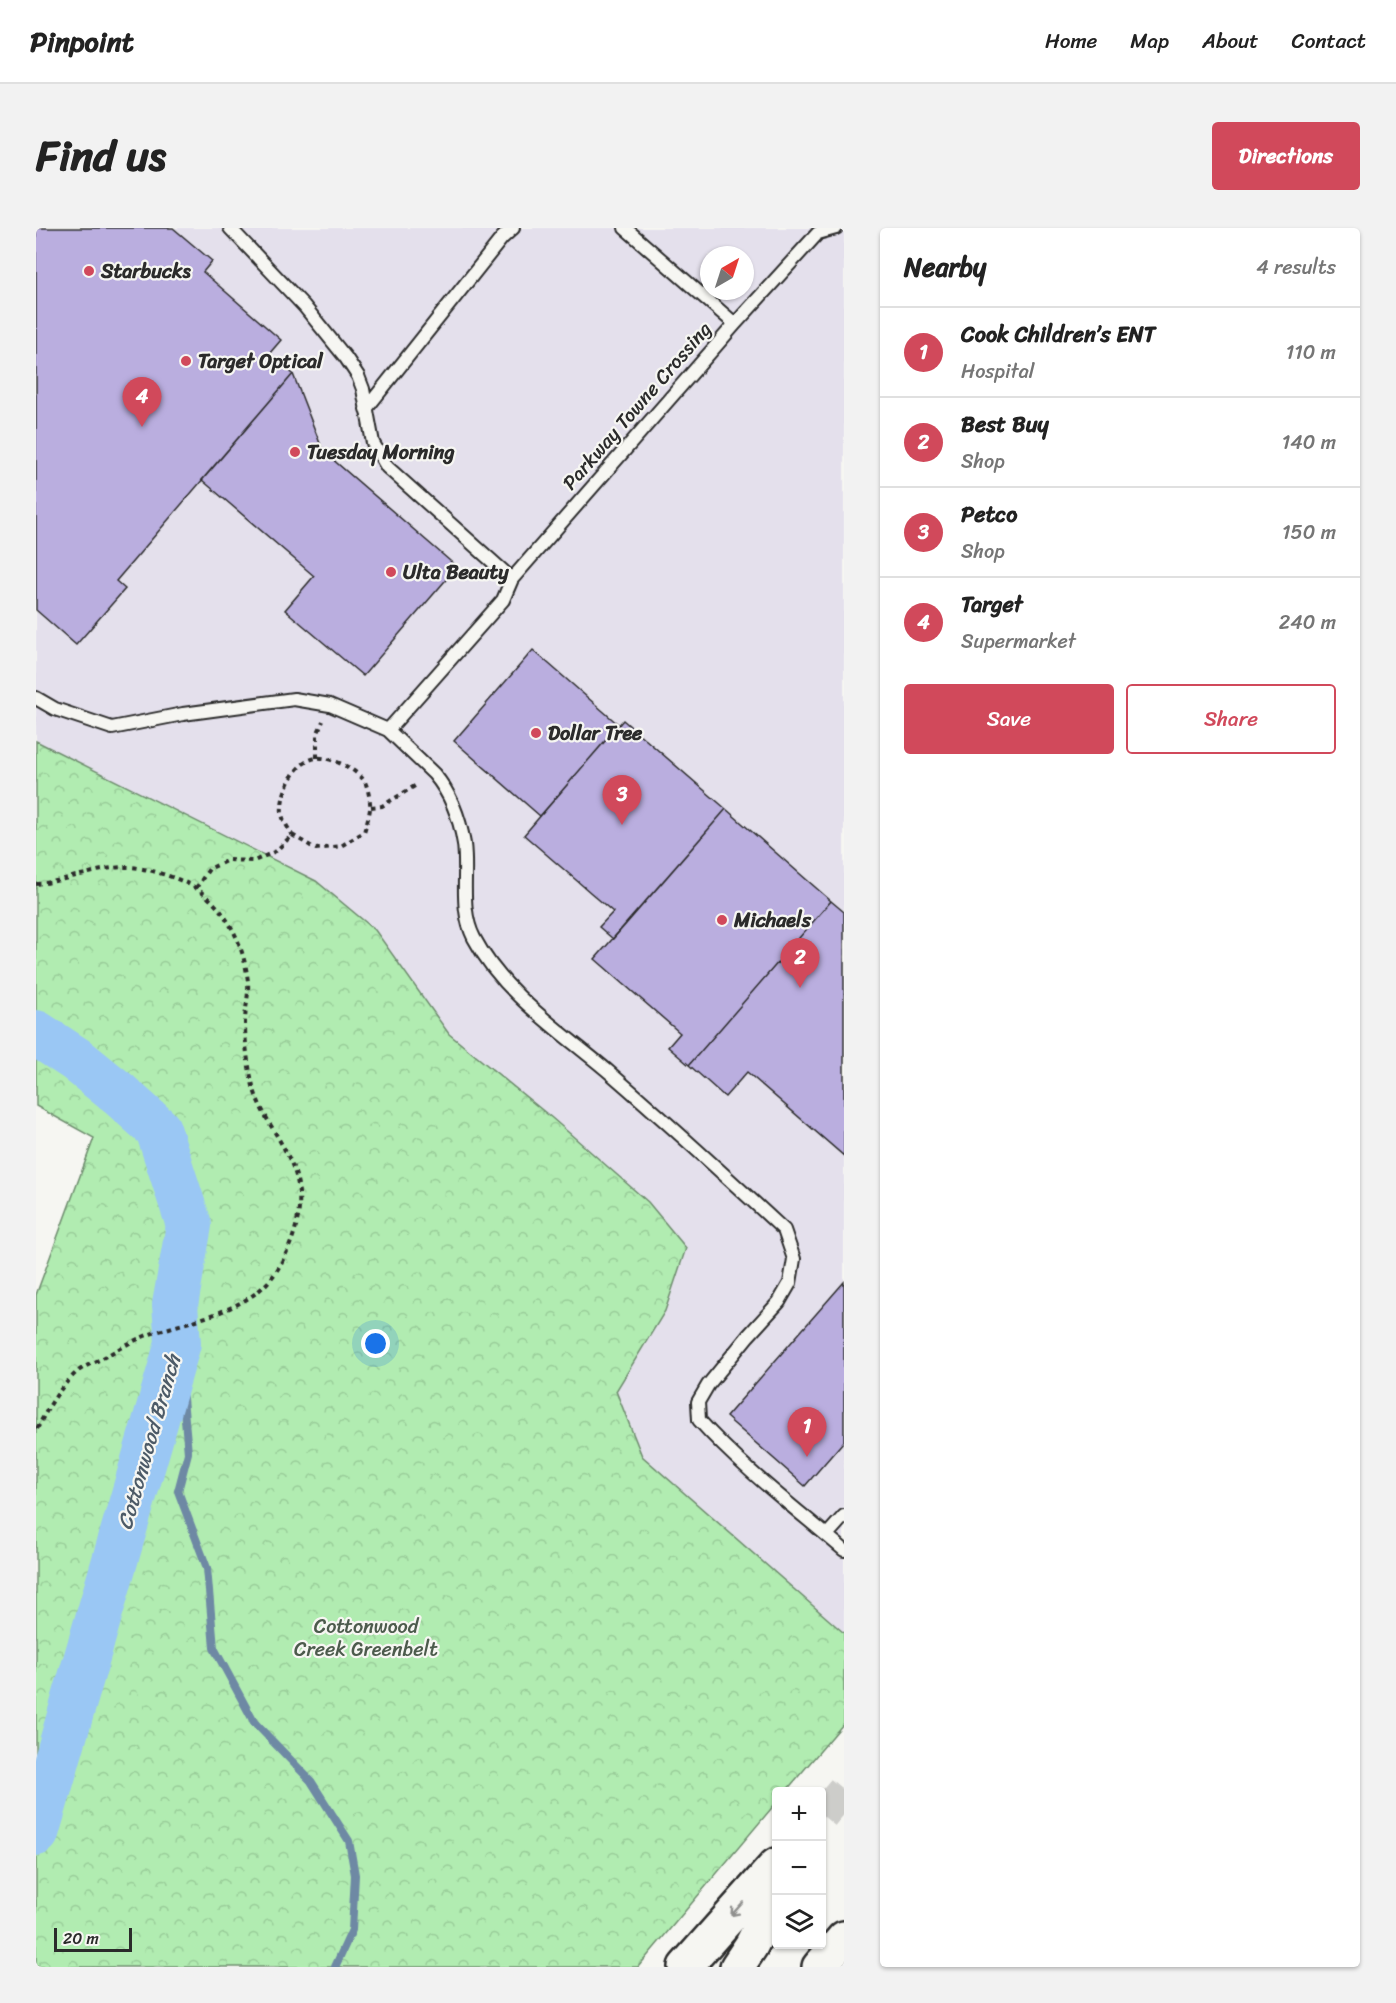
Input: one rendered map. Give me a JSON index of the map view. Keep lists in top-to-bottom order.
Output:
{
  "streets": {
    "lane": ["Parkway Towne Crossing"]
  },
  "water": ["Cottonwood Branch"],
  "parks": ["Cottonwood Creek Greenbelt"],
  "places": [
    "Starbucks",
    "Target Optical",
    "Tuesday Morning",
    "Ulta Beauty",
    "Dollar Tree",
    "Michaels"
  ],
  "scale_bar": "20 m",
  "north": "top right",
  "page": {
    "header": "Pinpoint",
    "nav": [
      "Home",
      "Map",
      "About",
      "Contact"
    ],
    "title": "Find us",
    "buttons": [
      "Directions",
      ["Save", "Share"]
    ],
    "heading": ["Nearby", "4 results"],
    "list": [
      {
        "mark": "1",
        "name": "Cook Children’s ENT",
        "note": "Hospital",
        "value": "110 m"
      },
      {
        "mark": "2",
        "name": "Best Buy",
        "note": "Shop",
        "value": "140 m"
      },
      {
        "mark": "3",
        "name": "Petco",
        "note": "Shop",
        "value": "150 m"
      },
      {
        "mark": "4",
        "name": "Target",
        "note": "Supermarket",
        "value": "240 m"
      }
    ],
    "pins": [
      "4",
      "3",
      "2",
      "1"
    ],
    "map_buttons": ["+", "−"],
    "scale": "20 m"
  }
}
